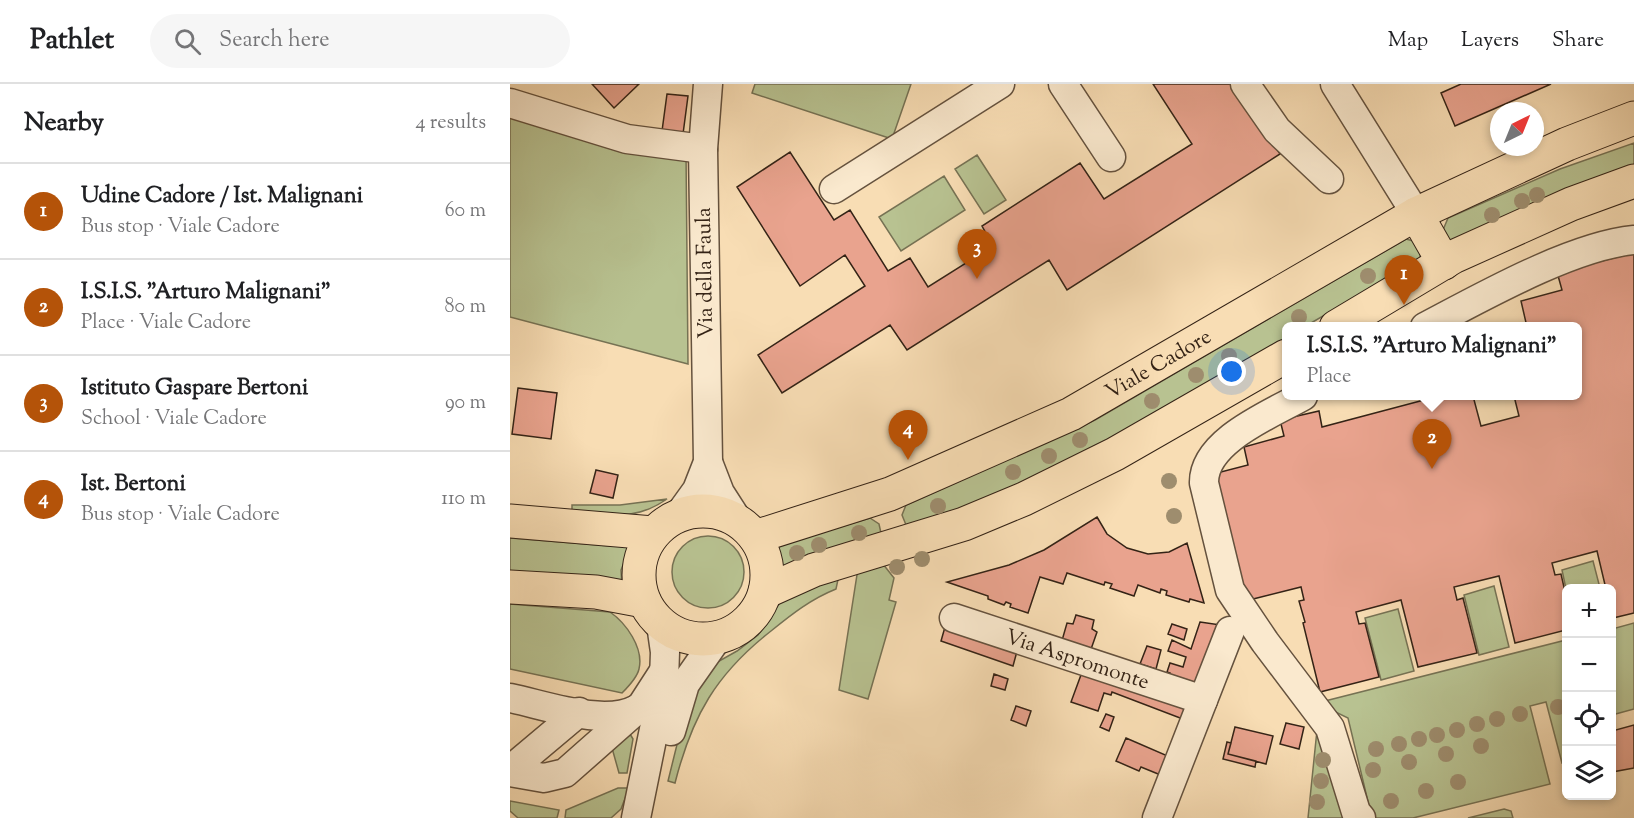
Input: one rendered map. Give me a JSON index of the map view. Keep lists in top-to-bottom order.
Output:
{
  "streets": {
    "main road": ["Viale Cadore"],
    "street": ["Via della Faula", "Via Aspromonte"]
  },
  "crossings": [
    ["Via della Faula", "Viale Cadore"]
  ],
  "north": "top right",
  "page": {
    "header": "Pathlet",
    "search": "Search here",
    "nav": ["Map", "Layers", "Share"],
    "heading": ["Nearby", "4 results"],
    "list": [
      {
        "mark": "1",
        "name": "Udine Cadore / Ist. Malignani",
        "note": "Bus stop · Viale Cadore",
        "value": "60 m"
      },
      {
        "mark": "2",
        "name": "I.S.I.S. \"Arturo Malignani\"",
        "note": "Place · Viale Cadore",
        "value": "80 m"
      },
      {
        "mark": "3",
        "name": "Istituto Gaspare Bertoni",
        "note": "School · Viale Cadore",
        "value": "90 m"
      },
      {
        "mark": "4",
        "name": "Ist. Bertoni",
        "note": "Bus stop · Viale Cadore",
        "value": "110 m"
      }
    ],
    "pins": [
      "3",
      "1",
      "4",
      "2"
    ],
    "popup": ["I.S.I.S. \"Arturo Malignani\"", "Place"],
    "map_buttons": ["+", "−"]
  }
}
